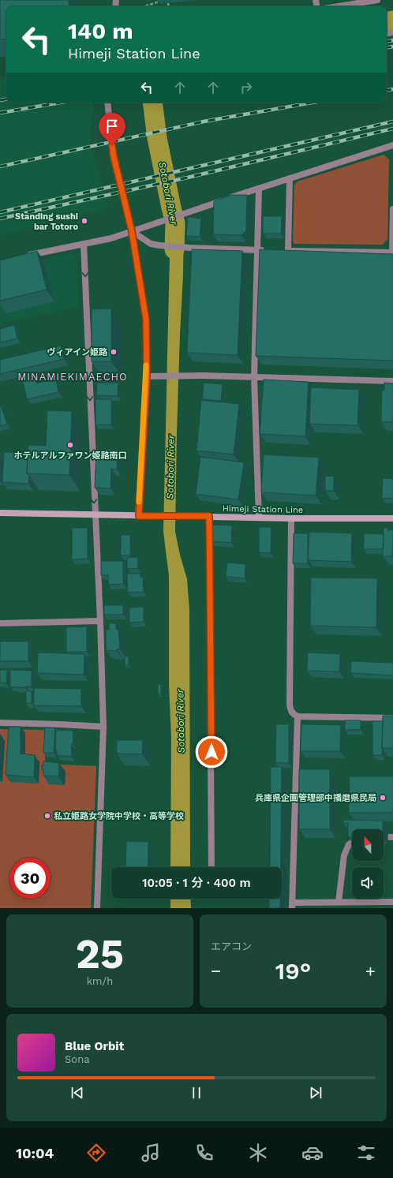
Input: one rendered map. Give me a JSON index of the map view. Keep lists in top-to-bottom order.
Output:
{
  "streets": {
    "main road": ["Himeji Station Line"]
  },
  "districts": ["MINAMIEKIMAECHO"],
  "water": ["Sotobori River"],
  "places": [
    "Standing sushi bar Totoro",
    "ヴィアイン姫路",
    "ホテルアルファワン姫路南口",
    "兵庫県企画管理部中播磨県民局",
    "私立姫路女学院中学校・高等学校"
  ],
  "north": "top",
  "page": {
    "turn": ["140 m", "Himeji Station Line"],
    "limit": "30",
    "trip": "10:05 · 1 分 · 400 m",
    "tile": [
      ["25", "km/h"],
      "エアコン"
    ],
    "heat": ["−", "19°", "+"],
    "song": ["Blue Orbit", "Sona"],
    "tabs": "10:04"
  }
}
